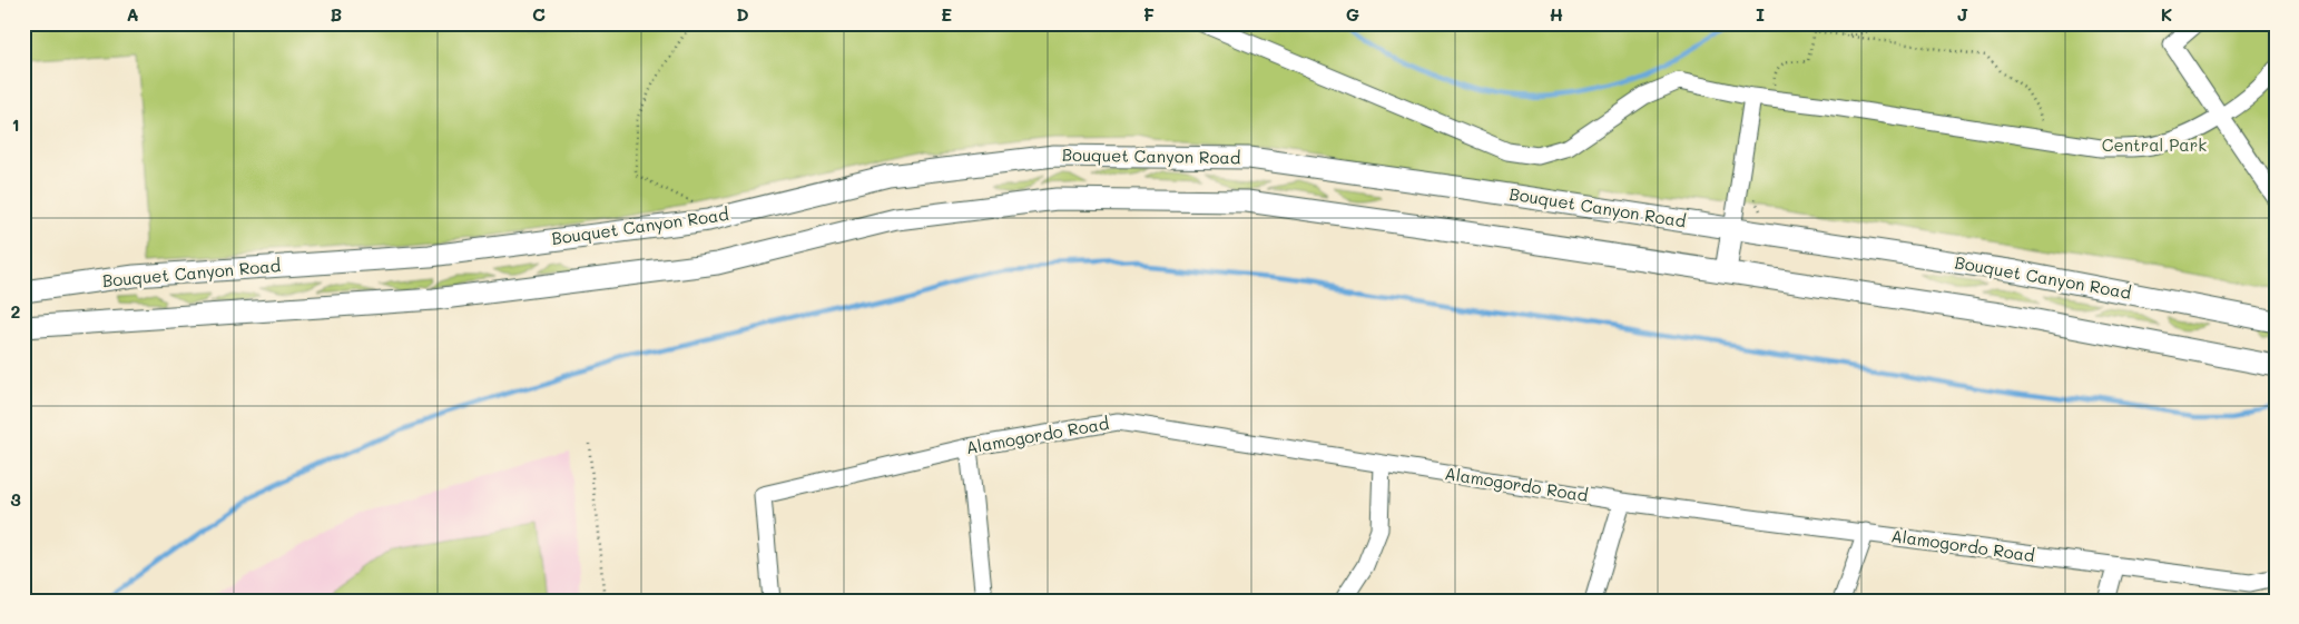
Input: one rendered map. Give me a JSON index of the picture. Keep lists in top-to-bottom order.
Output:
{
  "streets": {
    "main road": ["Bouquet Canyon Road"],
    "street": ["Alamogordo Road"]
  },
  "parks": ["Central Park"],
  "grid": {
    "columns": [
      "A",
      "B",
      "C",
      "D",
      "E",
      "F",
      "G",
      "H",
      "I",
      "J",
      "K"
    ],
    "rows": ["1", "2", "3"]
  }
}
